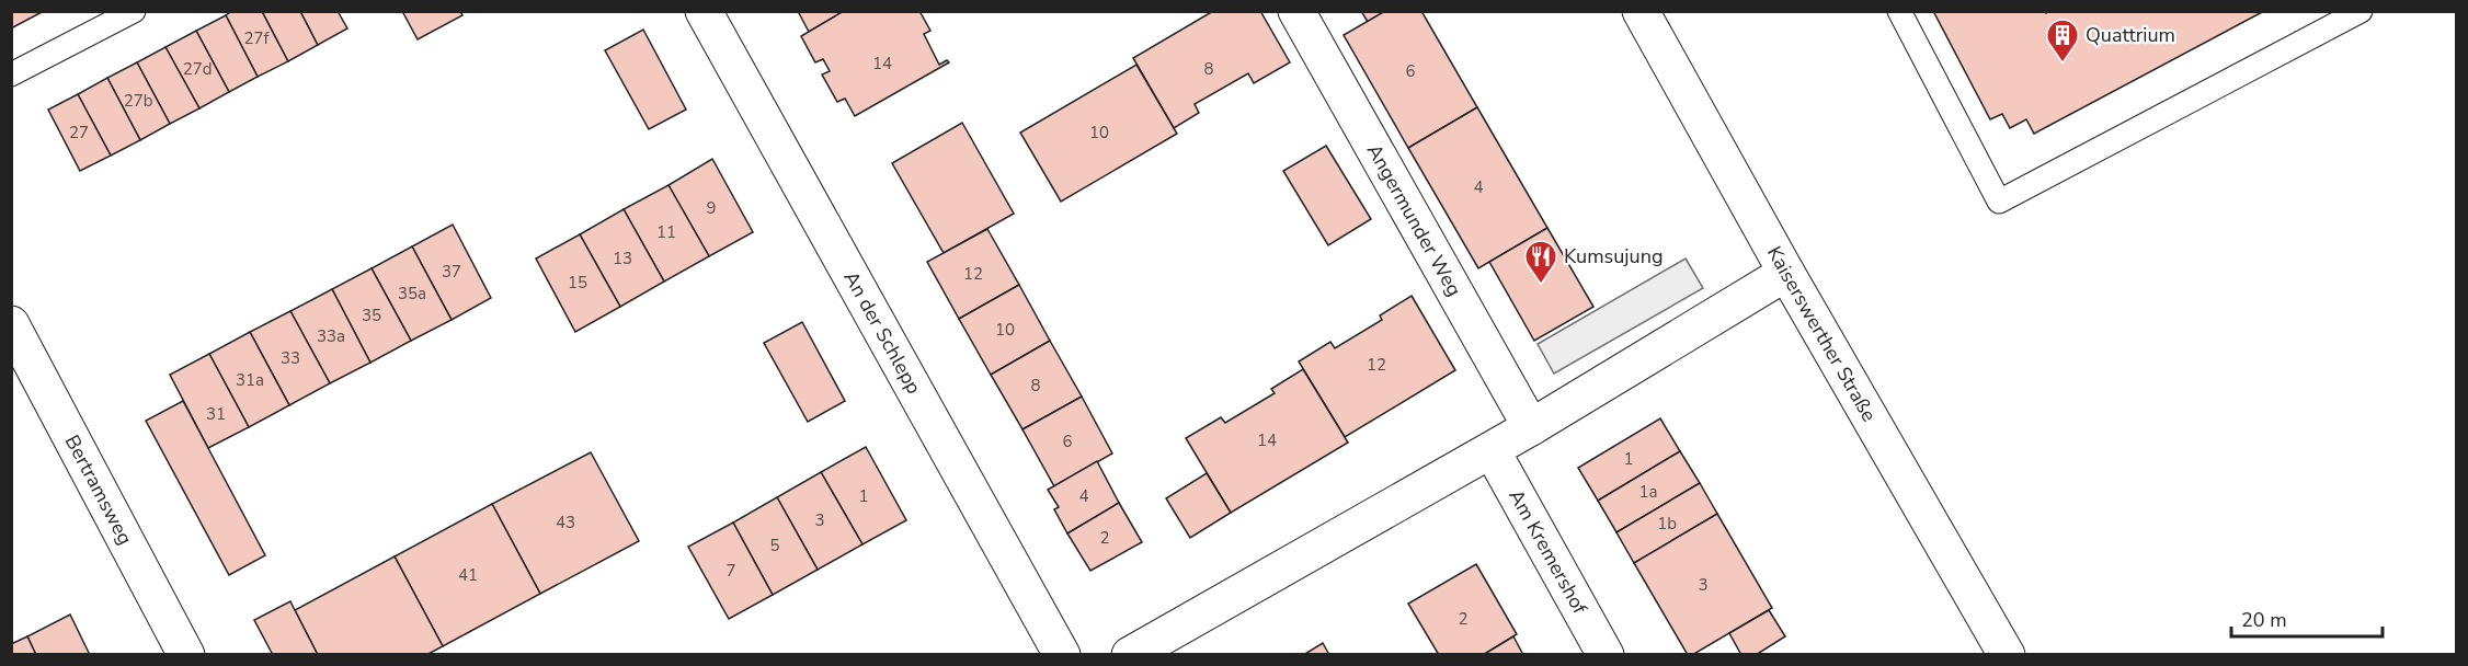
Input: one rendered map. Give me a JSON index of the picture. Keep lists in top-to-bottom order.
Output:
{
  "streets": {
    "street": [
      "Angermunder Weg",
      "An der Schlepp",
      "Kaiserswerther Straße",
      "Bertramsweg",
      "Am Kremershof"
    ]
  },
  "places": {
    "building": ["Quattrium"],
    "restaurant": ["Kumsujung"]
  },
  "house_numbers": [
    "27f",
    "14",
    "27d",
    "8",
    "6",
    "27b",
    "27",
    "10",
    "4",
    "9",
    "11",
    "13",
    "37",
    "12",
    "15",
    "35a",
    "35",
    "10",
    "33a",
    "33",
    "12",
    "31a",
    "8",
    "31",
    "14",
    "6",
    "1",
    "1a",
    "1",
    "4",
    "3",
    "43",
    "1b",
    "2",
    "5",
    "7",
    "41",
    "3",
    "2"
  ],
  "scale_bar": "20 m"
}
